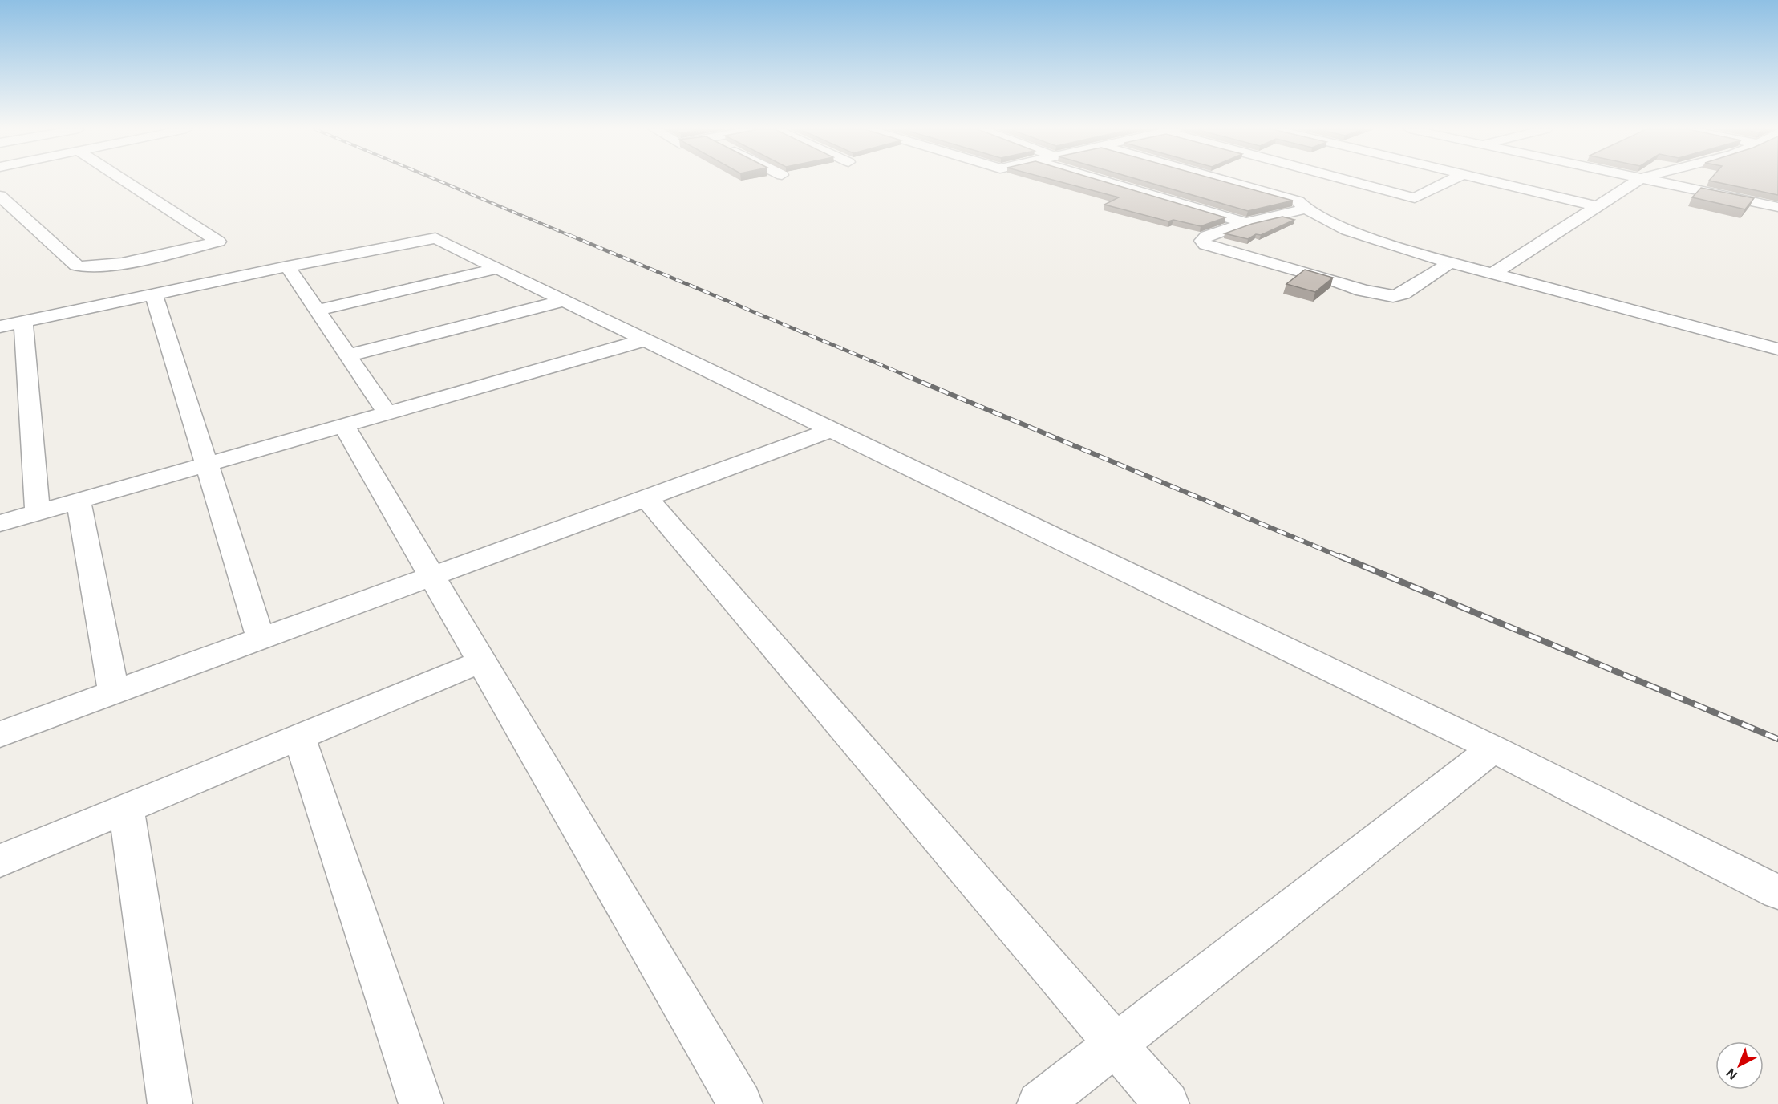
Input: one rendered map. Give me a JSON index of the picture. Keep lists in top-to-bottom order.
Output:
{
  "north": "bottom left"
}
